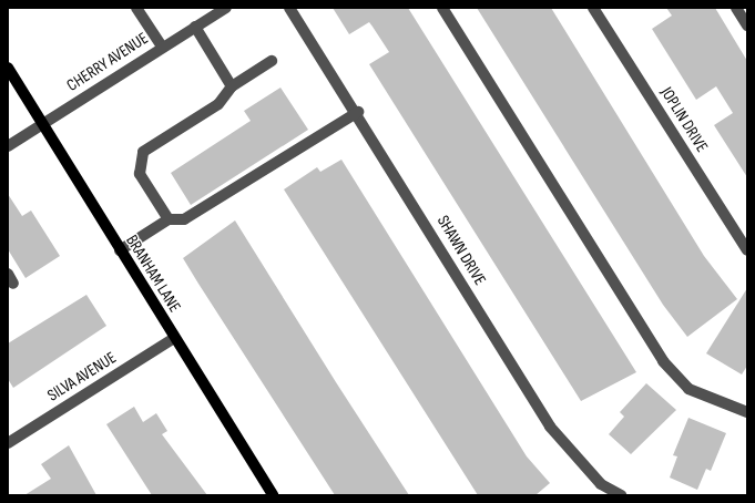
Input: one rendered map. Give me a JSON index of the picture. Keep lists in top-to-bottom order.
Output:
{
  "streets": {
    "main road": ["BRANHAM LANE"],
    "street": [
      "CHERRY AVENUE",
      "JOPLIN DRIVE",
      "SHAWN DRIVE",
      "SILVA AVENUE"
    ]
  },
  "crossings": [
    ["CHERRY AVENUE", "BRANHAM LANE"],
    ["BRANHAM LANE", "SILVA AVENUE"]
  ]
}
